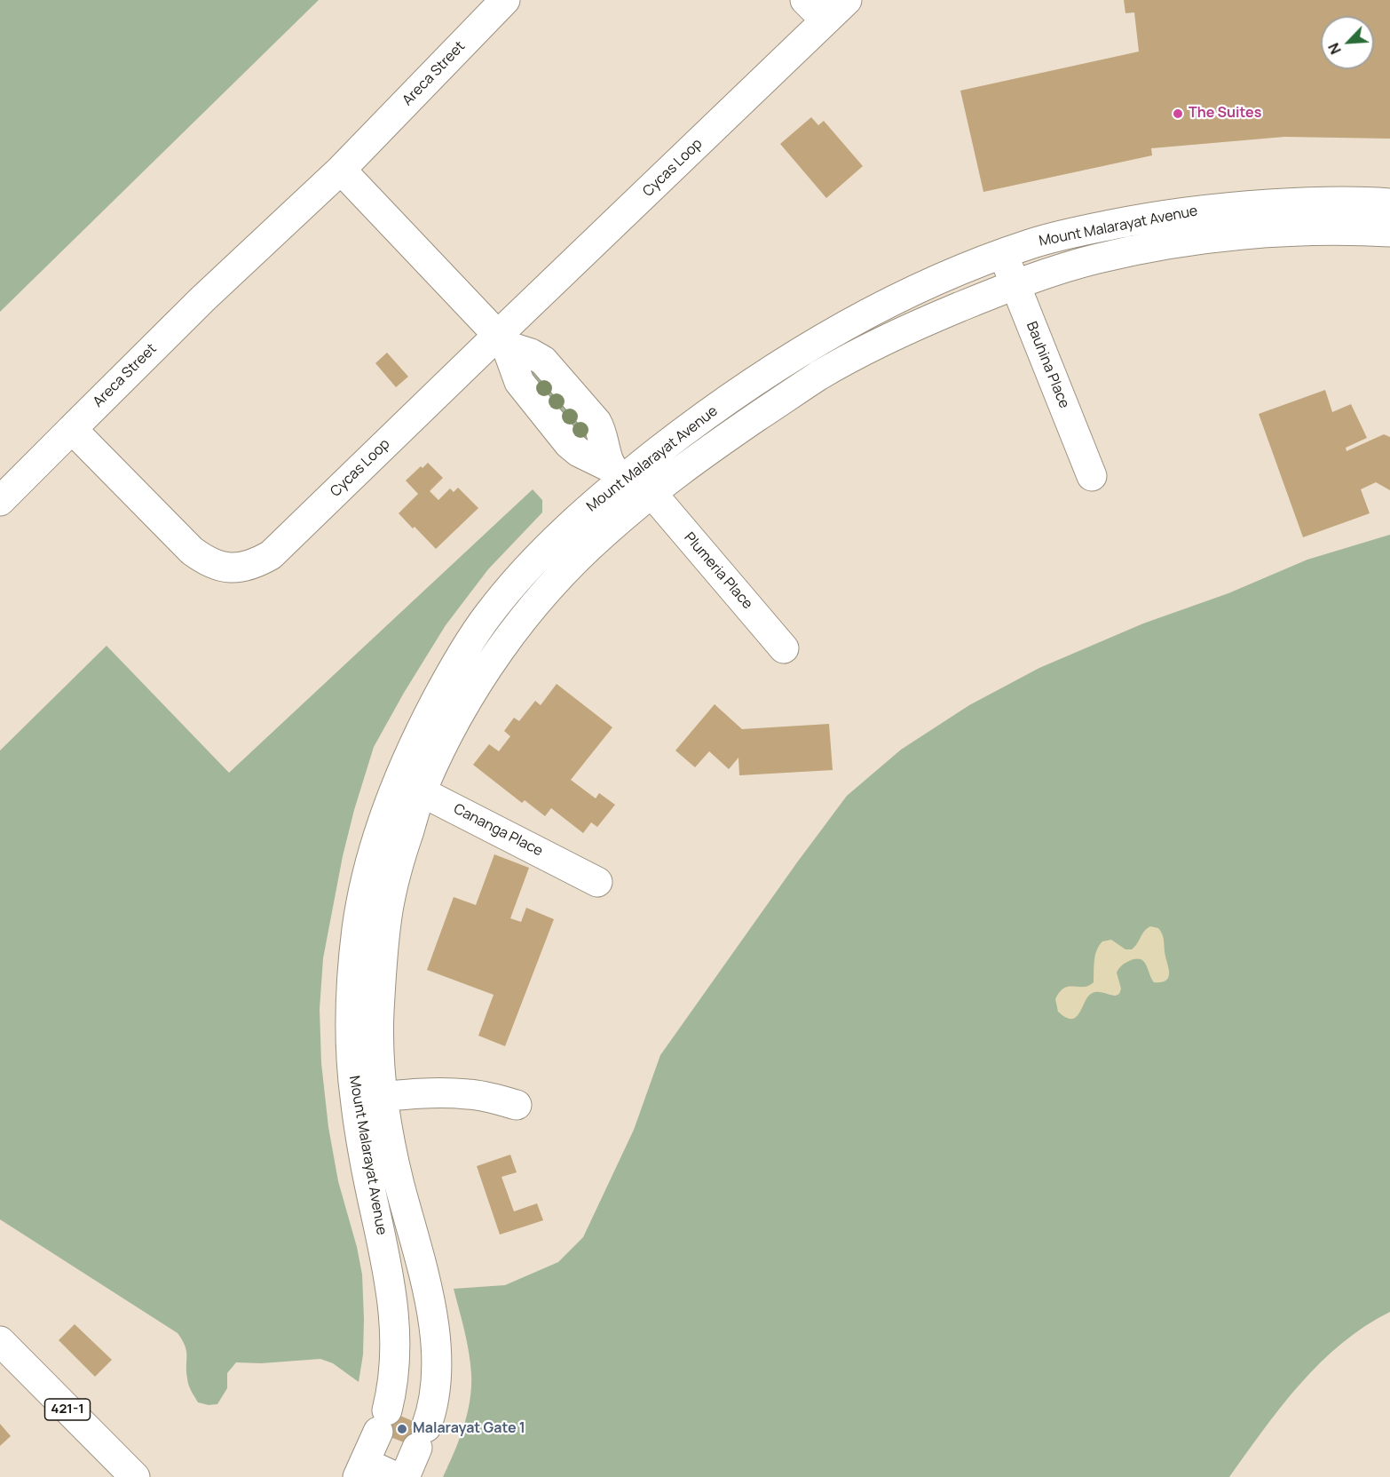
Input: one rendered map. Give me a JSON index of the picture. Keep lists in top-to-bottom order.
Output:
{
  "streets": {
    "street": [
      "Areca Street",
      "Cycas Loop",
      "Mount Malarayat Avenue",
      "Bauhina Place",
      "Plumeria Place",
      "Cananga Place",
      "421-1"
    ]
  },
  "crossings": [
    ["Areca Street", "Cycas Loop"],
    ["Mount Malarayat Avenue", "Bauhina Place"],
    ["Mount Malarayat Avenue", "Plumeria Place"],
    ["Mount Malarayat Avenue", "Cananga Place"]
  ],
  "places": ["The Suites", "Malarayat Gate 1"],
  "north": "bottom left"
}
